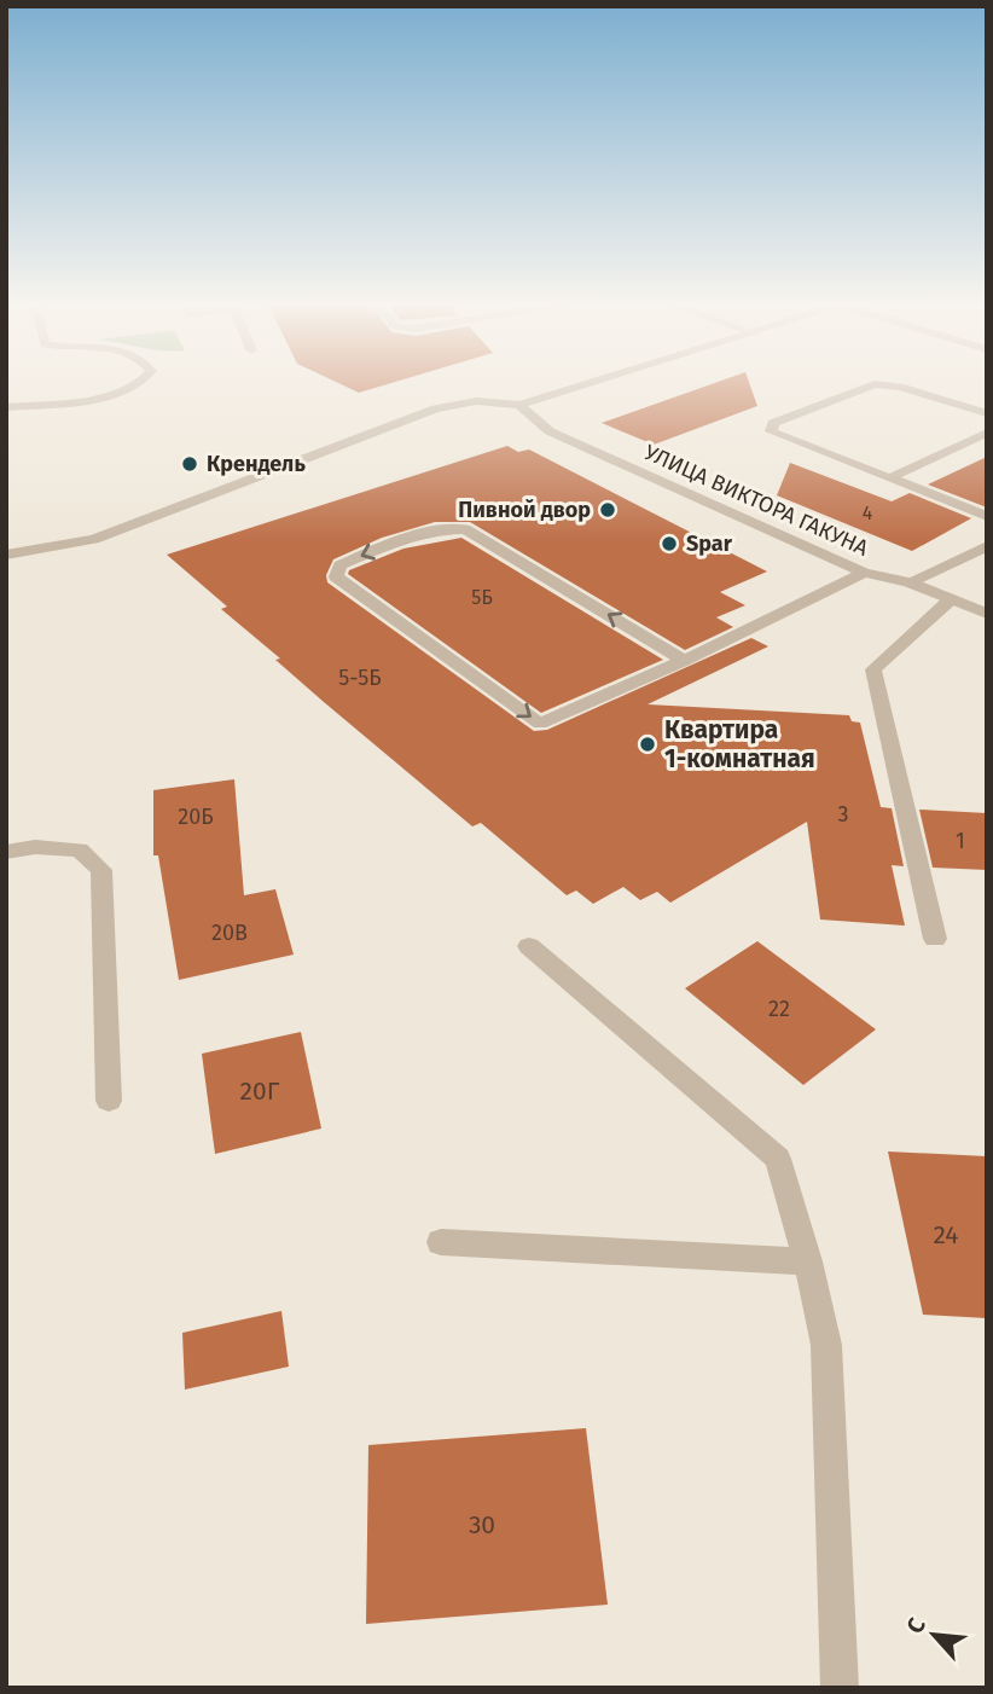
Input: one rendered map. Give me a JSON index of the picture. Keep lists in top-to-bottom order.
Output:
{
  "streets": {
    "street": ["УЛИЦА ВИКТОРА ГАКУНА"]
  },
  "places": [
    "Крендель",
    "Пивной двор",
    "Spar",
    "Квартира 1-комнатная"
  ],
  "house_numbers": [
    "4",
    "5Б",
    "5-5Б",
    "3",
    "20Б",
    "1",
    "20В",
    "22",
    "20Г",
    "24",
    "30"
  ],
  "north": "top left"
}
